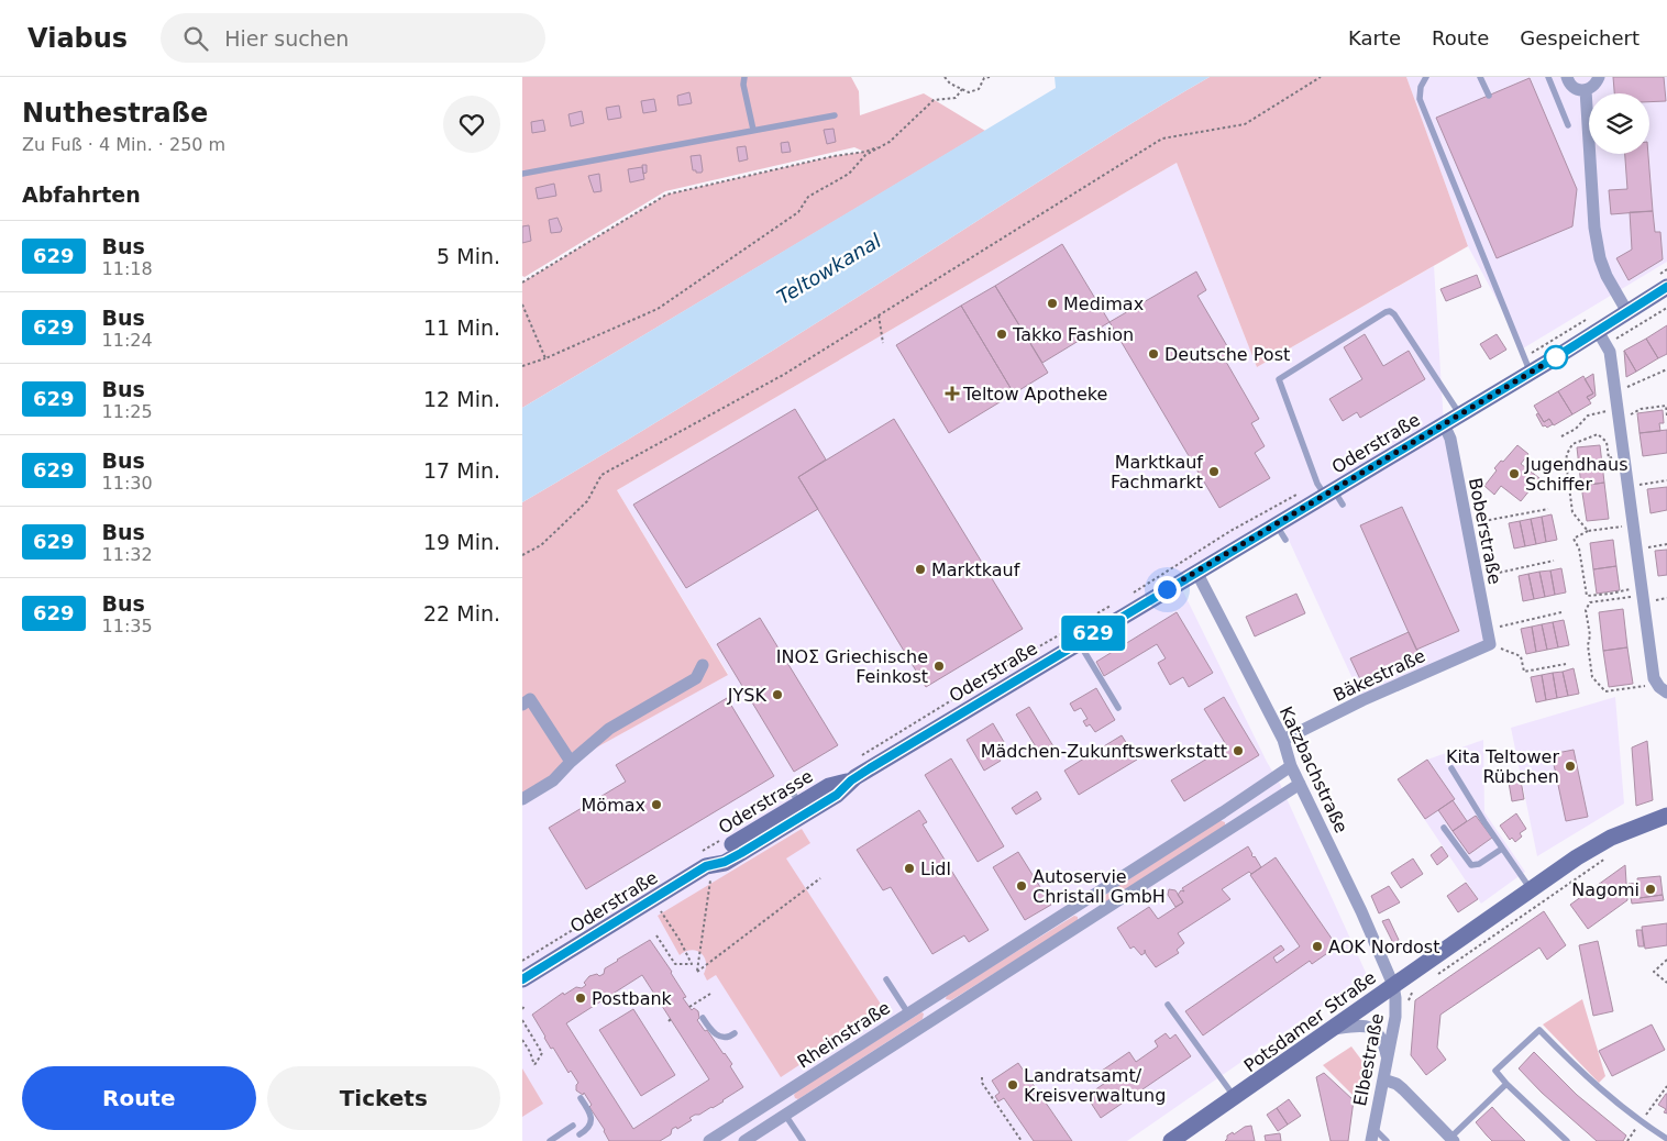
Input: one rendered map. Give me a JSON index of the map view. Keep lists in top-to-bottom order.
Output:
{
  "streets": {
    "main road": ["Oderstraße", "Potsdamer Straße"],
    "street": [
      "Boberstraße",
      "Bäkestraße",
      "Katzbachstraße",
      "Rheinstraße",
      "Elbestraße"
    ]
  },
  "crossings": [
    ["Oderstraße", "Boberstraße"],
    ["Oderstraße", "Katzbachstraße"],
    ["Boberstraße", "Bäkestraße"],
    ["Bäkestraße", "Katzbachstraße"],
    ["Katzbachstraße", "Potsdamer Straße"],
    ["Katzbachstraße", "Rheinstraße"],
    ["Katzbachstraße", "Elbestraße"],
    ["Potsdamer Straße", "Elbestraße"]
  ],
  "water": ["Teltowkanal"],
  "places": {
    "other": [
      "Medimax",
      "Takko Fashion",
      "Deutsche Post",
      "Marktkauf Fachmarkt",
      "Jugendhaus Schiffer",
      "Marktkauf",
      "INOΣ Griechische Feinkost",
      "JYSK",
      "Mädchen-Zukunftswerkstatt",
      "Kita Teltower Rübchen",
      "Mömax",
      "Lidl",
      "Autoservie Christall GmbH",
      "Nagomi",
      "AOK Nordost",
      "Postbank",
      "Landratsamt/ Kreisverwaltung"
    ],
    "health": ["Teltow Apotheke"]
  },
  "lines": ["bus line 629"],
  "page": {
    "header": "Viabus",
    "search": "Hier suchen",
    "nav": ["Karte", "Route", "Gespeichert"],
    "heading": [
      ["Nuthestraße", "Zu Fuß · 4 Min. · 250 m"],
      "Abfahrten"
    ],
    "on_map": "629",
    "list": [
      {
        "mark": "629",
        "name": "Bus",
        "note": "11:18",
        "value": "5 Min."
      },
      {
        "mark": "629",
        "name": "Bus",
        "note": "11:24",
        "value": "11 Min."
      },
      {
        "mark": "629",
        "name": "Bus",
        "note": "11:25",
        "value": "12 Min."
      },
      {
        "mark": "629",
        "name": "Bus",
        "note": "11:30",
        "value": "17 Min."
      },
      {
        "mark": "629",
        "name": "Bus",
        "note": "11:32",
        "value": "19 Min."
      },
      {
        "mark": "629",
        "name": "Bus",
        "note": "11:35",
        "value": "22 Min."
      }
    ],
    "buttons": ["Route", "Tickets"]
  }
}
